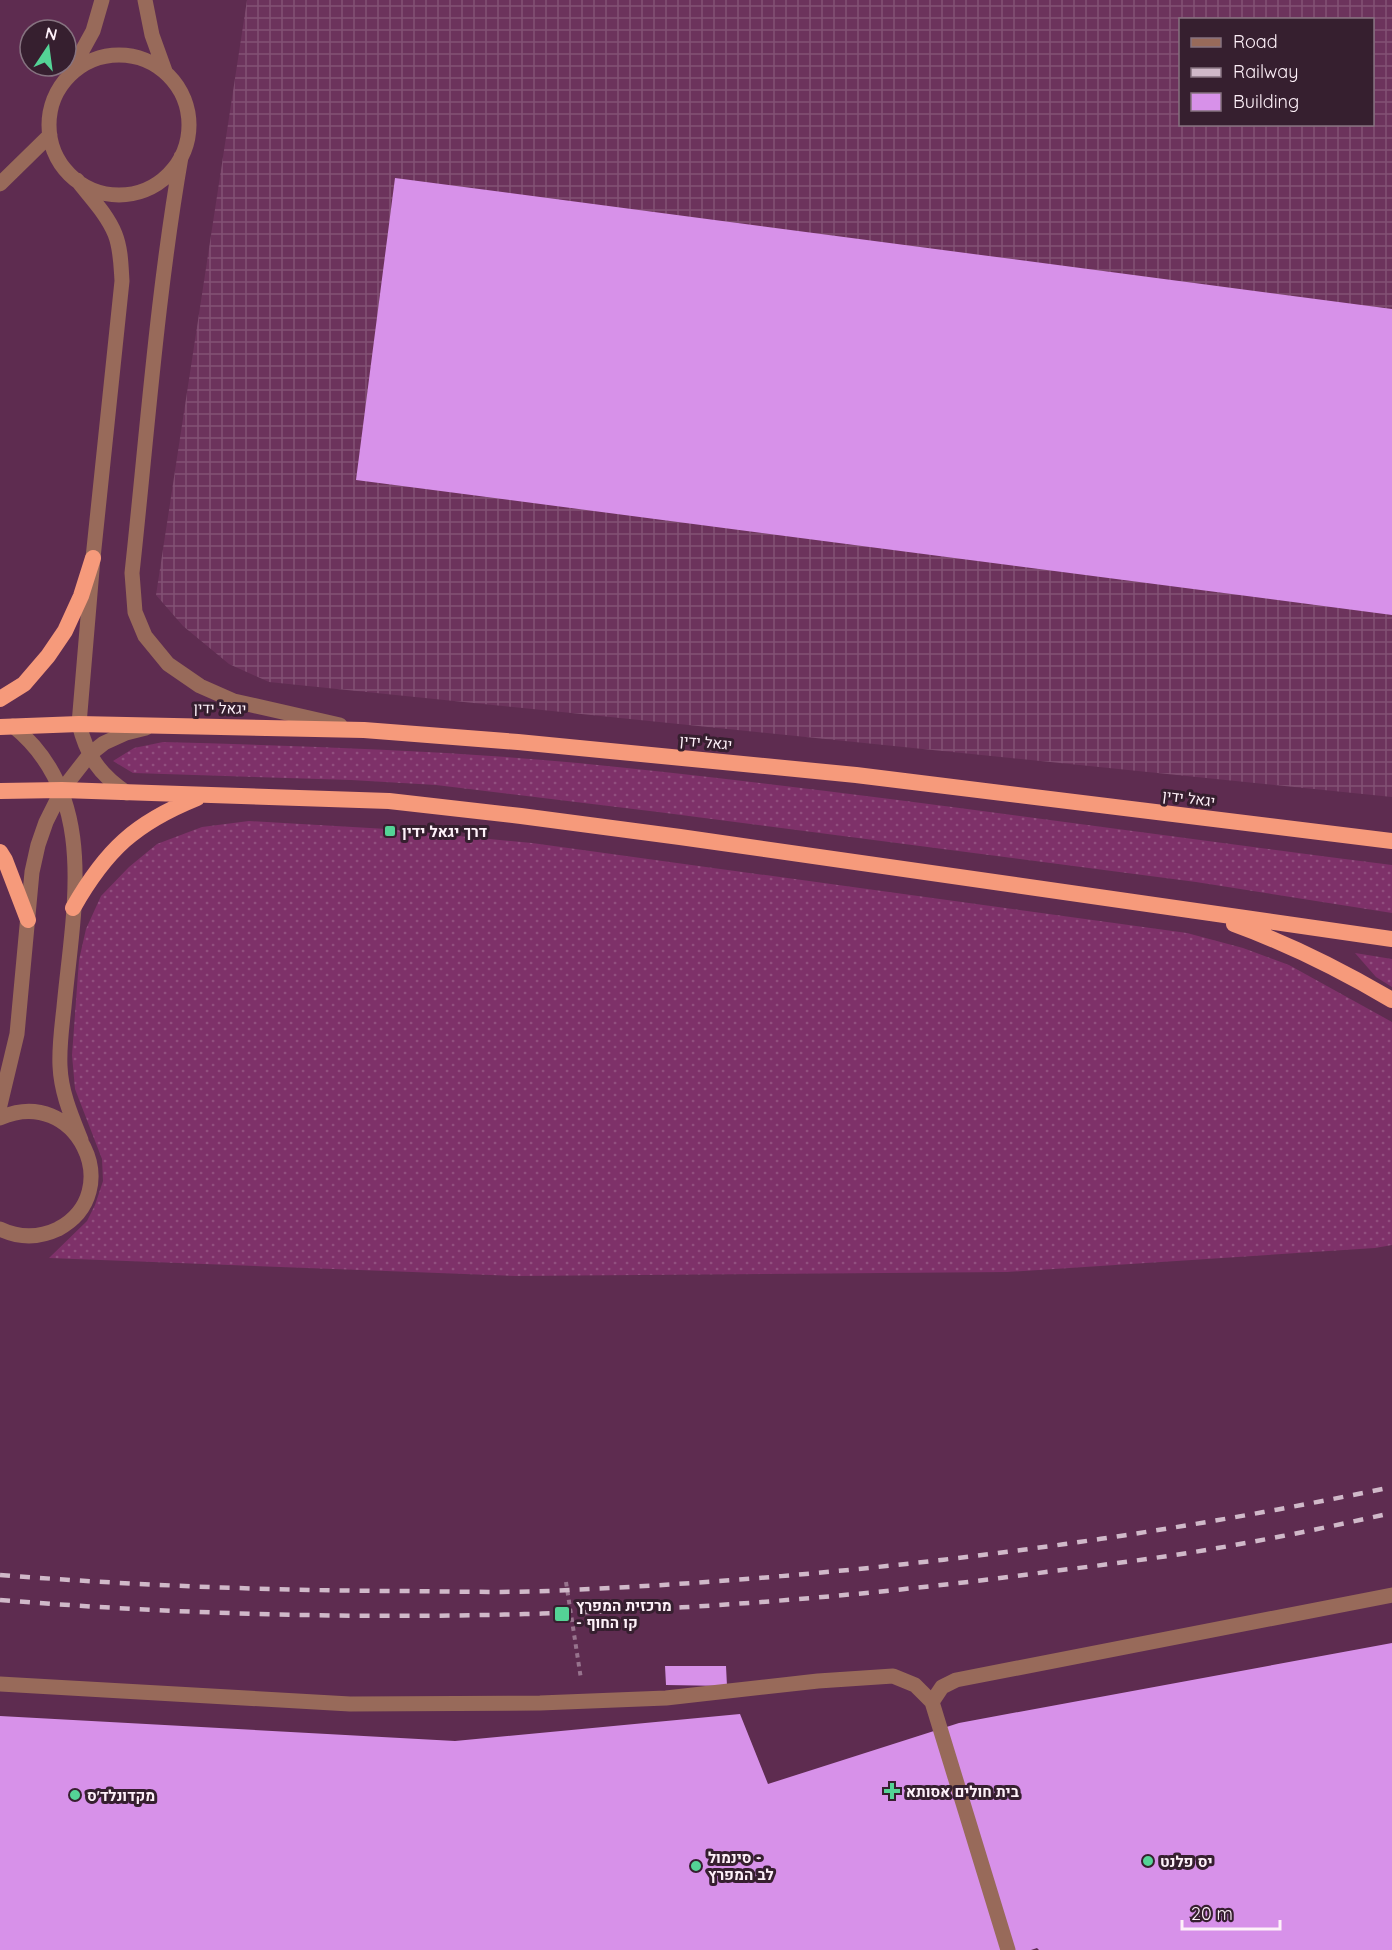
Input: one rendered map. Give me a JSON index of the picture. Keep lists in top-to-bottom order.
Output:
{
  "streets": {
    "highway": ["יגאל ידין"]
  },
  "places": {
    "transit": ["דרך יגאל ידין", "מרכזית המפרץ - קו החוף"],
    "health": ["בית חולים אסותא"],
    "other": ["מקדונלד'ס", "יס פלנט", "סינמול - לב המפרץ"]
  },
  "legend": ["Road", "Railway", "Building"],
  "scale_bar": "20 m",
  "north": "top"
}
